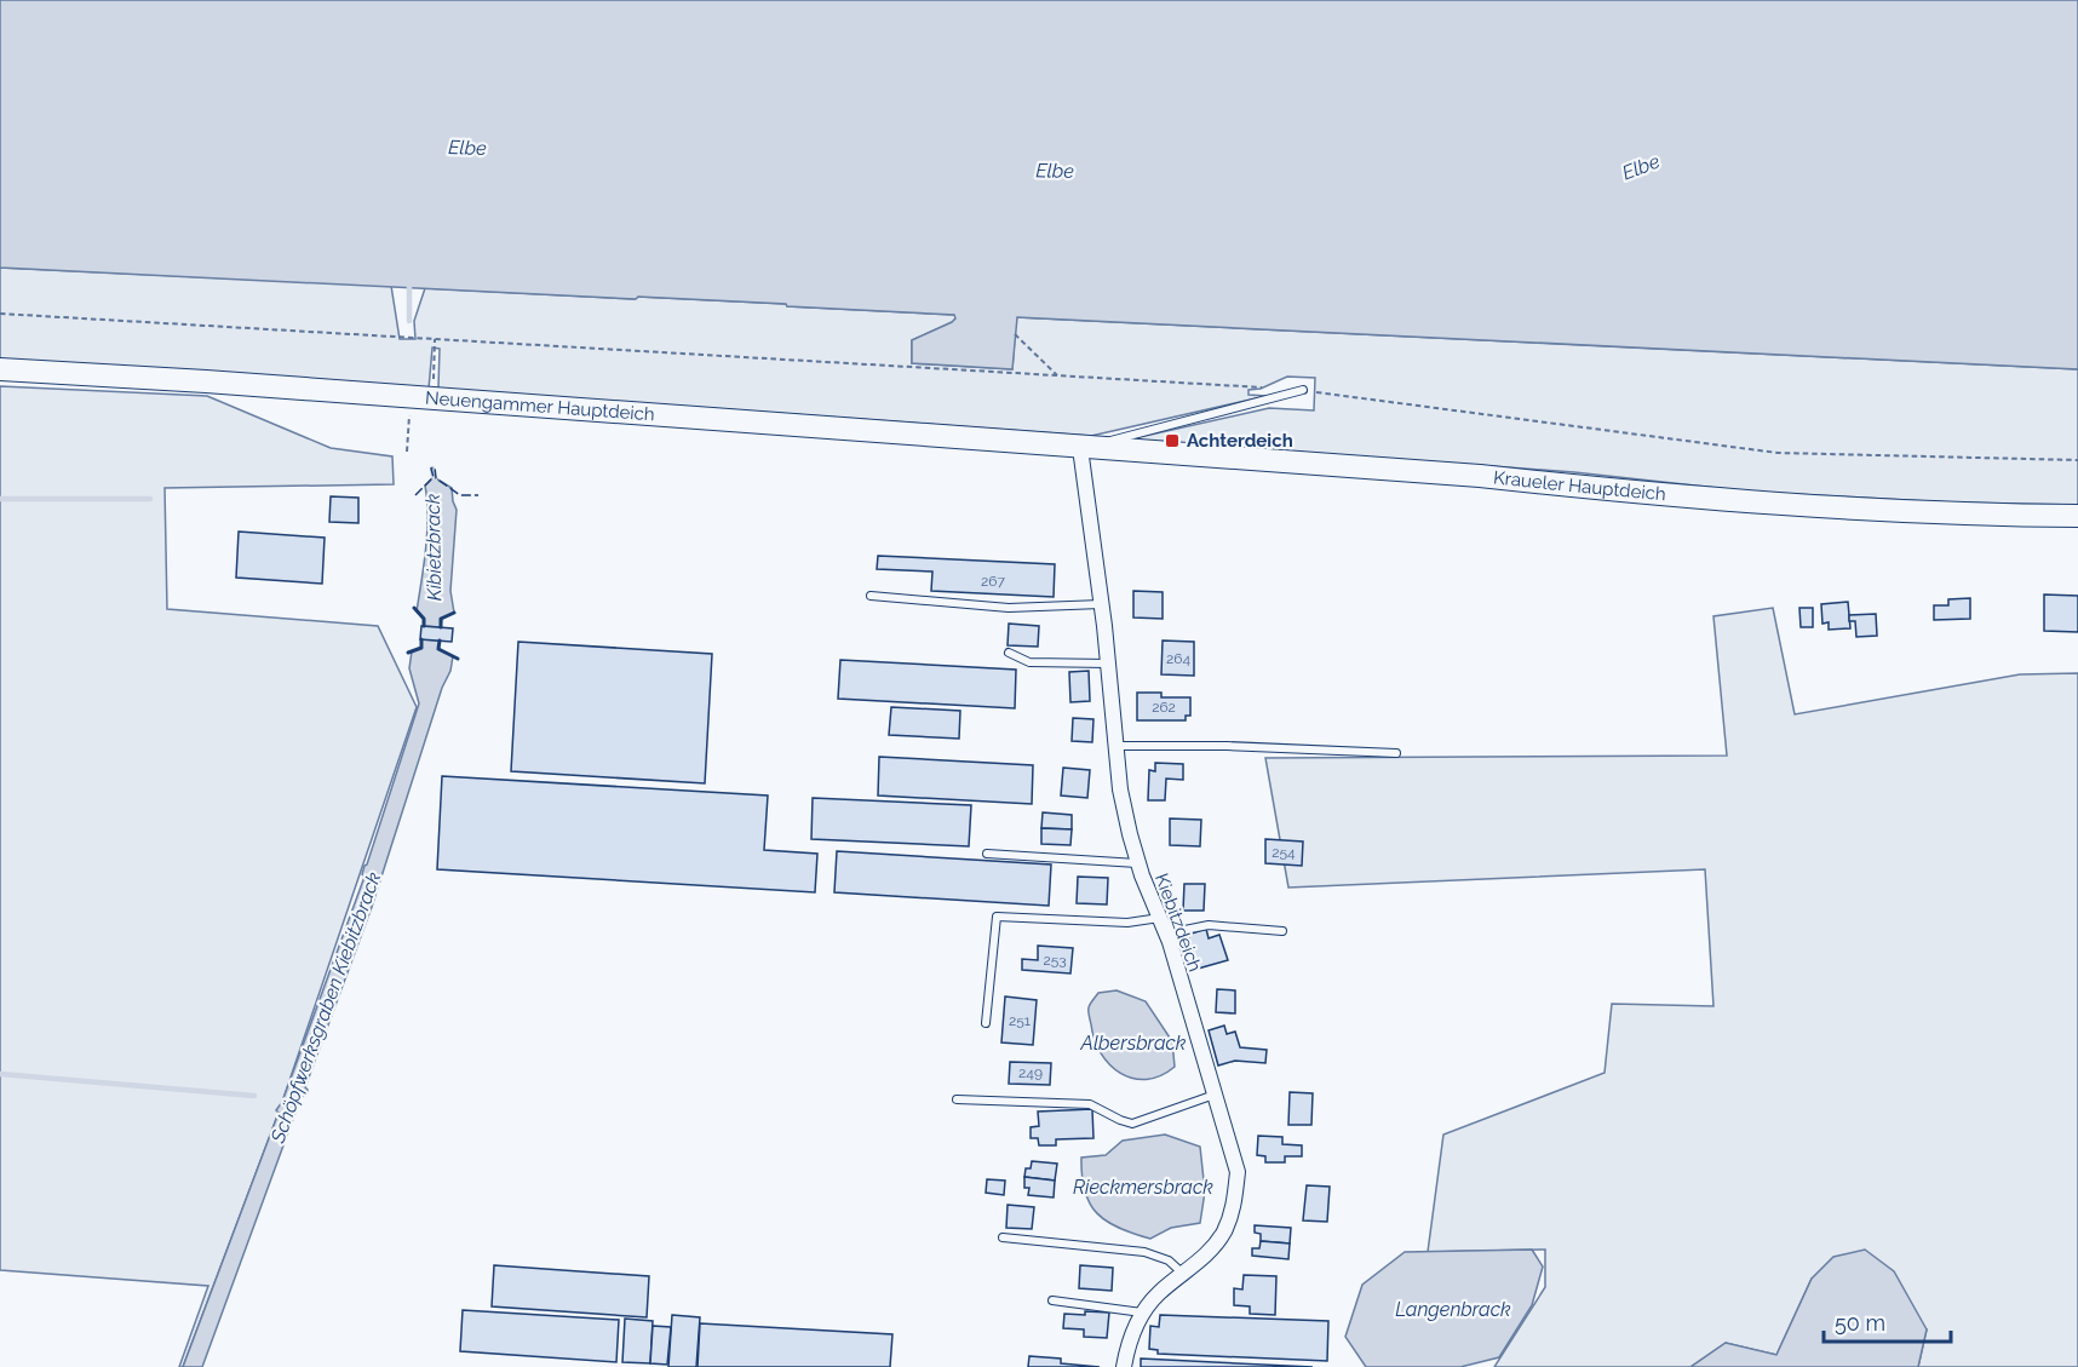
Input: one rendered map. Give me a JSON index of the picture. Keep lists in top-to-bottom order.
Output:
{
  "streets": {
    "street": ["Neuengammer Hauptdeich", "Kraueler Hauptdeich", "Kiebitzdeich"]
  },
  "crossings": [
    ["Neuengammer Hauptdeich", "Kraueler Hauptdeich"],
    ["Neuengammer Hauptdeich", "Kiebitzdeich"],
    ["Kraueler Hauptdeich", "Kiebitzdeich"]
  ],
  "water": [
    "Elbe",
    "Kibietzbrack",
    "Schöpfwerksgraben Kiebitzbrack",
    "Albersbrack",
    "Rieckmersbrack",
    "Langenbrack"
  ],
  "places": {
    "transit": ["Achterdeich"]
  },
  "house_numbers": [
    "267",
    "264",
    "262",
    "254",
    "253",
    "251",
    "249"
  ],
  "scale_bar": "50 m"
}
